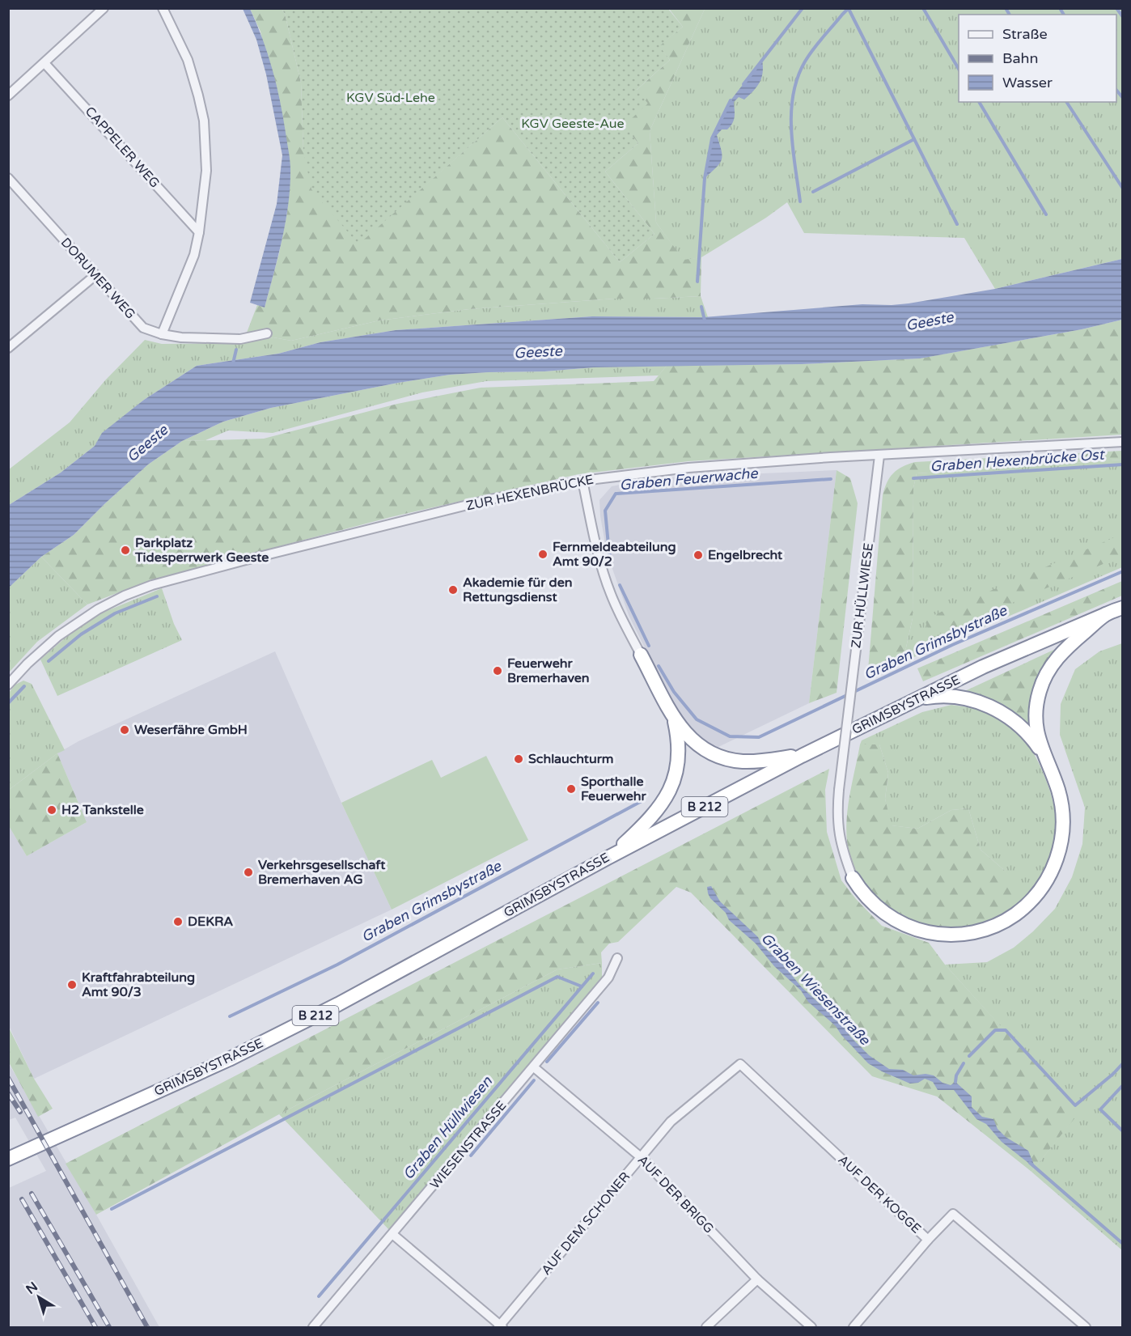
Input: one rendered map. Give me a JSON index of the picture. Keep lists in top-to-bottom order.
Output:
{
  "streets": {
    "highway": ["GRIMSBYSTRASSE", "B 212"],
    "street": [
      "CAPPELER WEG",
      "DORUMER WEG",
      "ZUR HEXENBRÜCKE",
      "ZUR HÜLLWIESE",
      "WIESENSTRASSE",
      "AUF DER BRIGG",
      "AUF DER KOGGE",
      "AUF DEM SCHONER"
    ]
  },
  "crossings": [
    ["ZUR HEXENBRÜCKE", "ZUR HÜLLWIESE"],
    ["GRIMSBYSTRASSE", "B 212"],
    ["WIESENSTRASSE", "AUF DER BRIGG"],
    ["AUF DER BRIGG", "AUF DEM SCHONER"],
    ["AUF DER KOGGE", "AUF DEM SCHONER"]
  ],
  "water": [
    "Geeste",
    "Graben Hexenbrücke Ost",
    "Graben Feuerwache",
    "Graben Grimsbystraße",
    "Graben Wiesenstraße",
    "Graben Hüllwiesen"
  ],
  "parks": ["KGV Süd-Lehe", "KGV Geeste-Aue"],
  "places": [
    "Parkplatz Tidesperrwerk Geeste",
    "Fernmeldeabteilung Amt 90/2",
    "Engelbrecht",
    "Akademie für den Rettungsdienst",
    "Feuerwehr Bremerhaven",
    "Weserfähre GmbH",
    "Schlauchturm",
    "Sporthalle Feuerwehr",
    "H2 Tankstelle",
    "Verkehrsgesellschaft Bremerhaven AG",
    "DEKRA",
    "Kraftfahrabteilung Amt 90/3"
  ],
  "legend": ["Straße", "Bahn", "Wasser"],
  "north": "top left"
}
